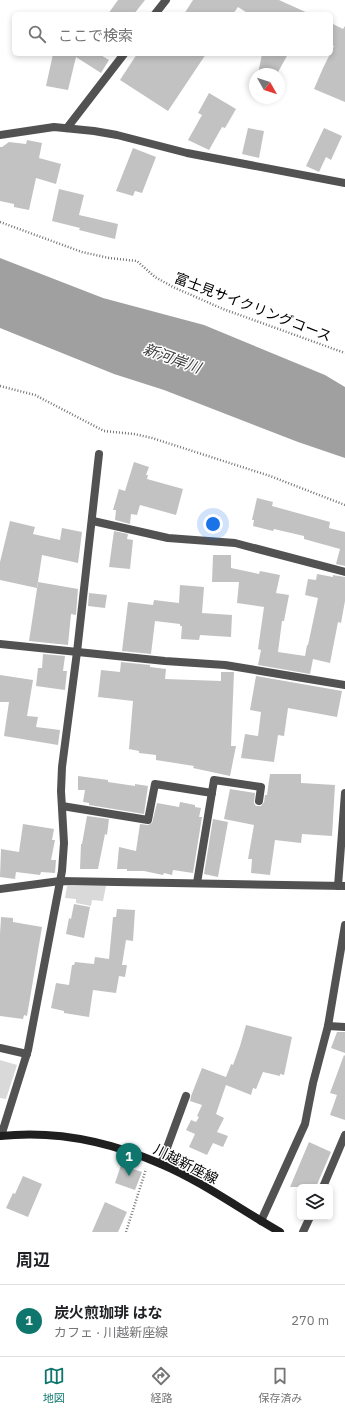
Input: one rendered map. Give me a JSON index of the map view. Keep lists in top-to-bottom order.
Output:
{
  "streets": {
    "main road": ["川越新座線"],
    "path": ["富士見サイクリングコース"]
  },
  "water": ["新河岸川"],
  "north": "bottom right",
  "page": {
    "search": "ここで検索",
    "pins": "1",
    "heading": "周辺",
    "list": [
      {
        "mark": "1",
        "name": "炭火煎珈琲 はな",
        "note": "カフェ · 川越新座線",
        "value": "270 m"
      }
    ],
    "nav": ["地図", "経路", "保存済み"]
  }
}
